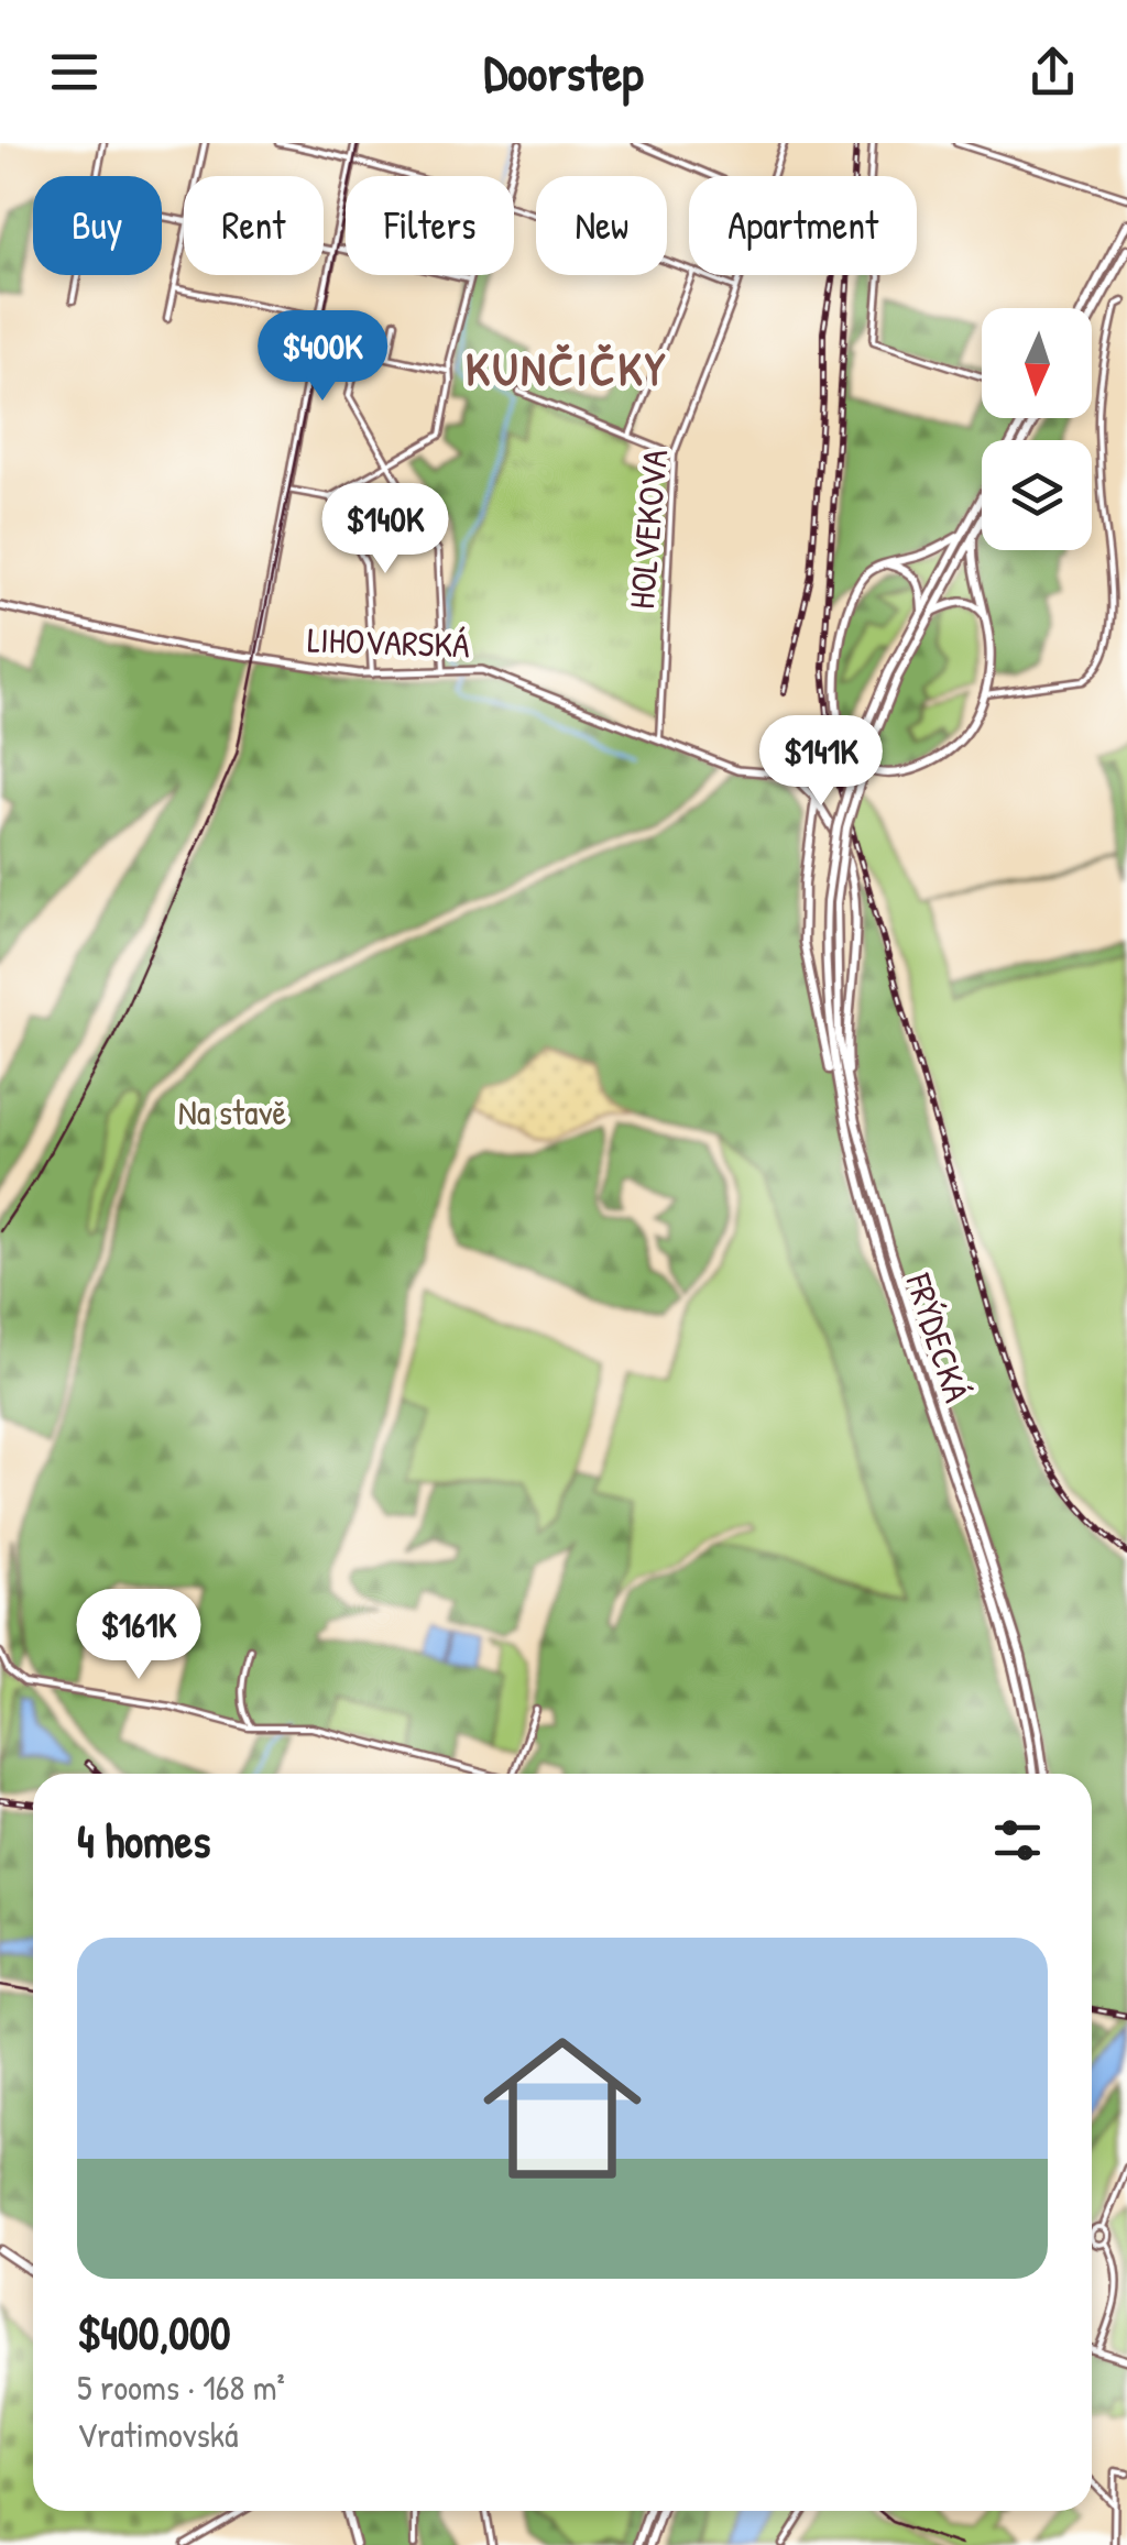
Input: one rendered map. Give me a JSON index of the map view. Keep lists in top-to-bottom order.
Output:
{
  "streets": {
    "main road": ["FRÝDECKÁ"],
    "street": ["HOLVEKOVA", "LIHOVARSKÁ"]
  },
  "crossings": [
    ["HOLVEKOVA", "LIHOVARSKÁ"]
  ],
  "districts": ["KUNČIČKY"],
  "parks": ["Na stavě"],
  "north": "bottom",
  "page": {
    "header": "Doorstep",
    "chip": [
      "Buy",
      "Rent",
      "Filters",
      "New",
      "Apartment"
    ],
    "price": [
      "$400K",
      "$140K",
      "$141K",
      "$161K"
    ],
    "heading": "4 homes",
    "list": [
      {
        "name": "$400,000",
        "note": "5 rooms · 168 m² · Vratimovská"
      }
    ]
  }
}
